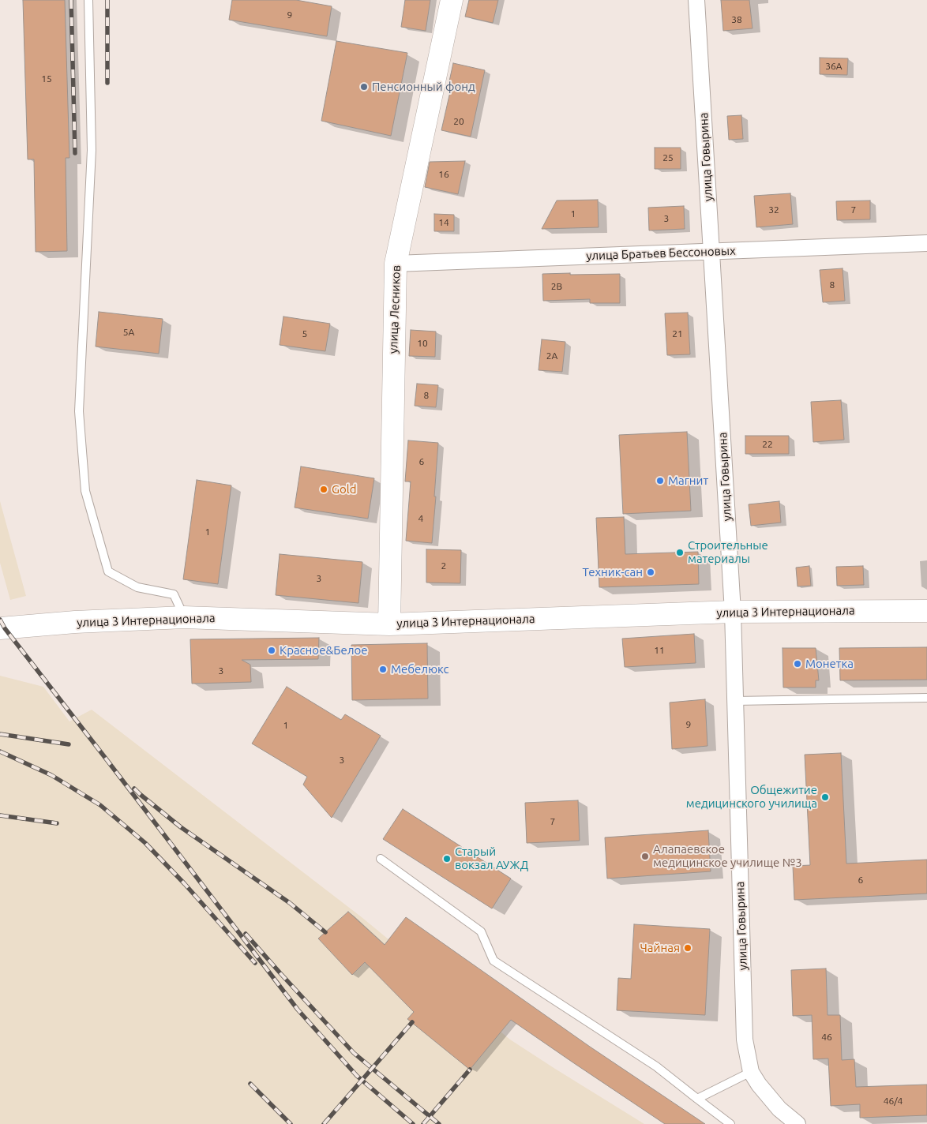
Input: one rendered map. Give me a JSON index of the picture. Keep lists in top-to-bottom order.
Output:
{
  "streets": {
    "main road": ["улица Лесников", "улица 3 Интернационала"],
    "street": ["улица Говырина", "улица Братьев Бессоновых"]
  },
  "crossings": [
    ["улица Говырина", "улица Братьев Бессоновых"],
    ["улица Говырина", "улица 3 Интернационала"],
    ["улица Братьев Бессоновых", "улица Лесников"],
    ["улица Лесников", "улица 3 Интернационала"]
  ],
  "places": [
    "Пенсионный фонд",
    "Магнит",
    "Gold",
    "Строительные материалы",
    "Техник-сан",
    "Красное&Белое",
    "Монетка",
    "Мебелюкс",
    "Общежитие медицинского училища",
    "Алапаевское медицинское училище №3",
    "Старый вокзал АУЖД",
    "Чайная"
  ],
  "house_numbers": [
    "9",
    "38",
    "36А",
    "15",
    "20",
    "25",
    "16",
    "32",
    "7",
    "1",
    "3",
    "14",
    "8",
    "2В",
    "5А",
    "5",
    "21",
    "10",
    "2А",
    "8",
    "22",
    "6",
    "4",
    "1",
    "2",
    "3",
    "11",
    "3",
    "9",
    "1",
    "3",
    "7",
    "6",
    "46",
    "46/4"
  ]
}
